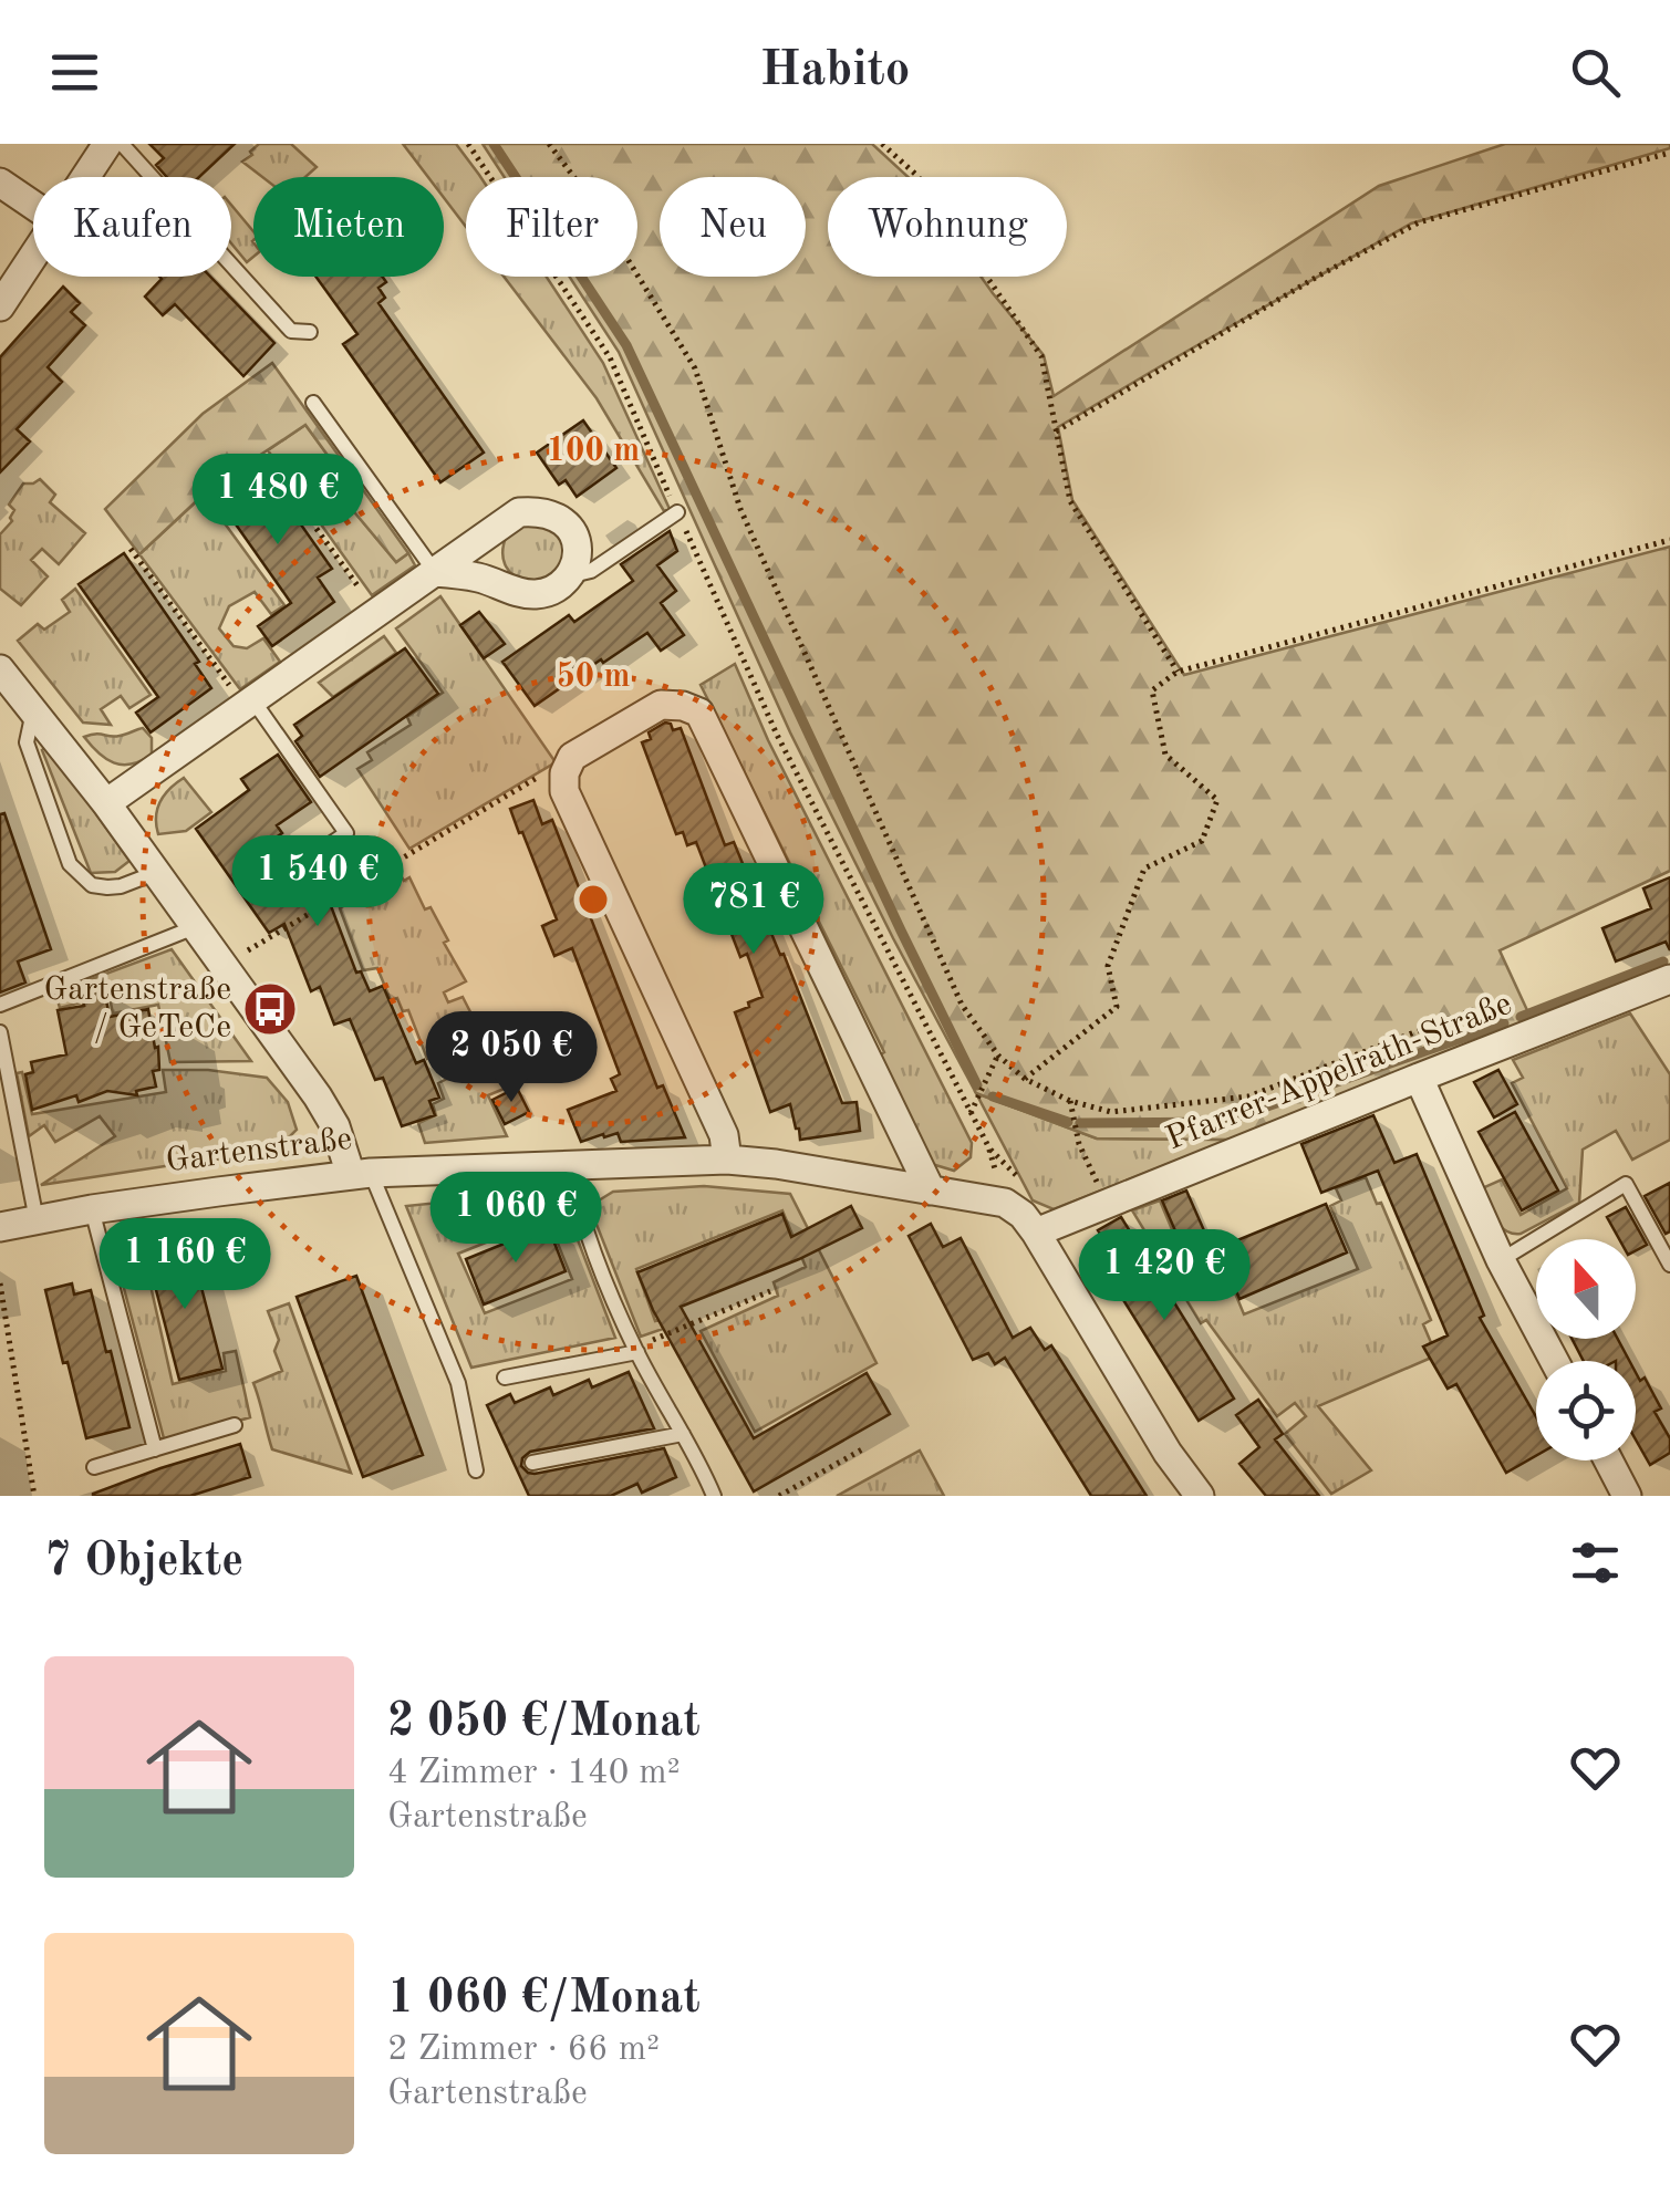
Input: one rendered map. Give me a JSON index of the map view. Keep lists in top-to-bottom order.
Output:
{
  "streets": {
    "street": ["Pfarrer-Appelrath-Straße", "Gartenstraße"]
  },
  "places": {
    "bus stop": ["Gartenstraße / GeTeCe"]
  },
  "north": "top",
  "page": {
    "header": "Habito",
    "chip": [
      "Kaufen",
      "Mieten",
      "Filter",
      "Neu",
      "Wohnung"
    ],
    "price": [
      "1 480 €",
      "1 540 €",
      "781 €",
      "2 050 €",
      "1 060 €",
      "1 160 €",
      "1 420 €"
    ],
    "heading": "7 Objekte",
    "list": [
      {
        "name": "2 050 €/Monat",
        "note": "4 Zimmer · 140 m² · Gartenstraße"
      },
      {
        "name": "1 060 €/Monat",
        "note": "2 Zimmer · 66 m² · Gartenstraße"
      }
    ]
  },
  "rings": ["100 m", "50 m"]
}
